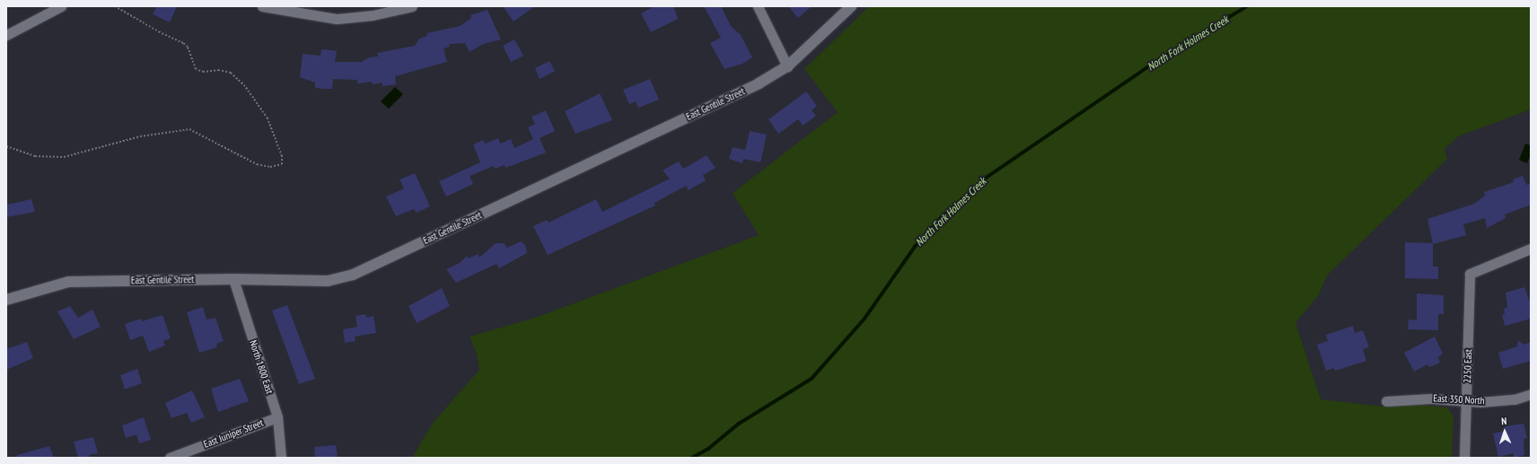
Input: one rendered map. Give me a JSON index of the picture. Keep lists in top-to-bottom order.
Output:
{
  "streets": {
    "street": [
      "East Gentile Street",
      "2250 East",
      "North 1800 East",
      "East 350 North",
      "East Juniper Street"
    ]
  },
  "crossings": [
    ["East Gentile Street", "North 1800 East"],
    ["2250 East", "East 350 North"],
    ["North 1800 East", "East Juniper Street"]
  ],
  "water": ["North Fork Holmes Creek"],
  "north": "top"
}
